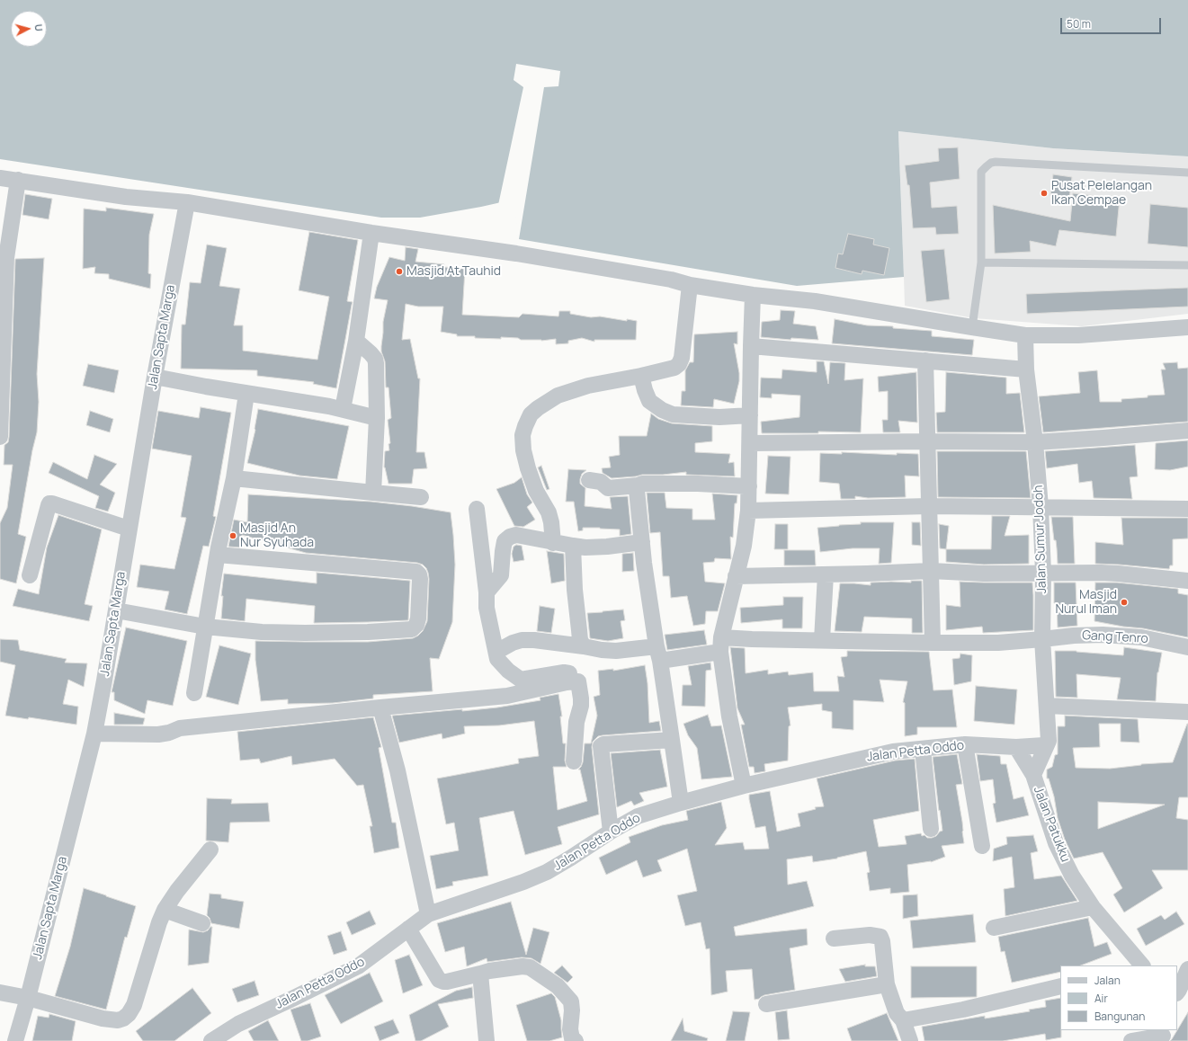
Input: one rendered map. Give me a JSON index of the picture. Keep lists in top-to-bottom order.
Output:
{
  "streets": {
    "street": [
      "Jalan Sapta Marga",
      "Jalan Sumur Jodoh",
      "Gang Tenro",
      "Jalan Petta Oddo",
      "Jalan Patukku"
    ]
  },
  "crossings": [
    ["Jalan Sumur Jodoh", "Gang Tenro"],
    ["Jalan Sumur Jodoh", "Jalan Petta Oddo"],
    ["Jalan Sumur Jodoh", "Jalan Patukku"],
    ["Jalan Petta Oddo", "Jalan Patukku"]
  ],
  "places": [
    "Pusat Pelelangan Ikan Cempae",
    "Masjid At Tauhid",
    "Masjid An Nur Syuhada",
    "Masjid Nurul Iman"
  ],
  "legend": ["Jalan", "Air", "Bangunan"],
  "scale_bar": "50 m",
  "north": "right"
}
